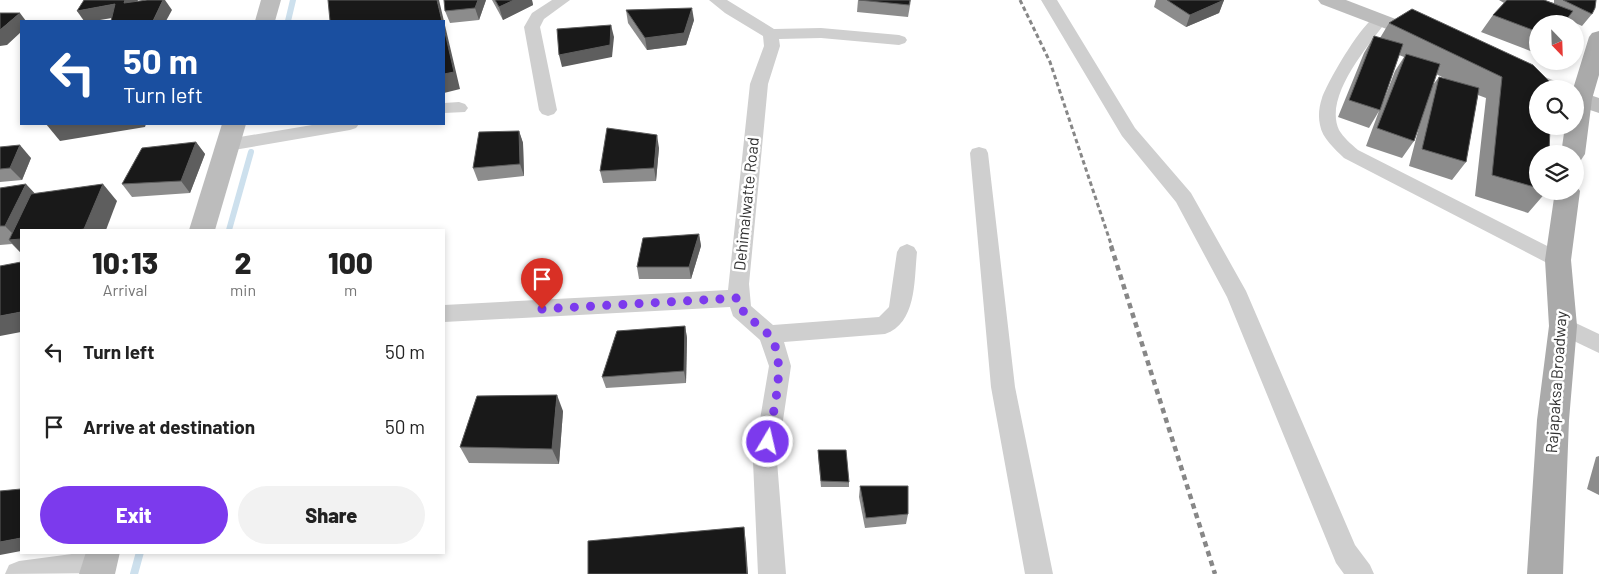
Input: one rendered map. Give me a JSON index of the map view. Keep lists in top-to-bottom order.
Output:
{
  "streets": {
    "main road": ["Rajapaksa Broadway"],
    "street": ["Dehimalwatte Road"]
  },
  "north": "bottom right",
  "page": {
    "turn": ["50 m", "Turn left"],
    "eta": [
      "10:13",
      "Arrival",
      "2",
      "min",
      "100",
      "m"
    ],
    "list": [
      {
        "name": "Turn left",
        "value": "50 m"
      },
      {
        "name": "Arrive at destination",
        "value": "50 m"
      }
    ],
    "buttons": ["Exit", "Share"]
  }
}
